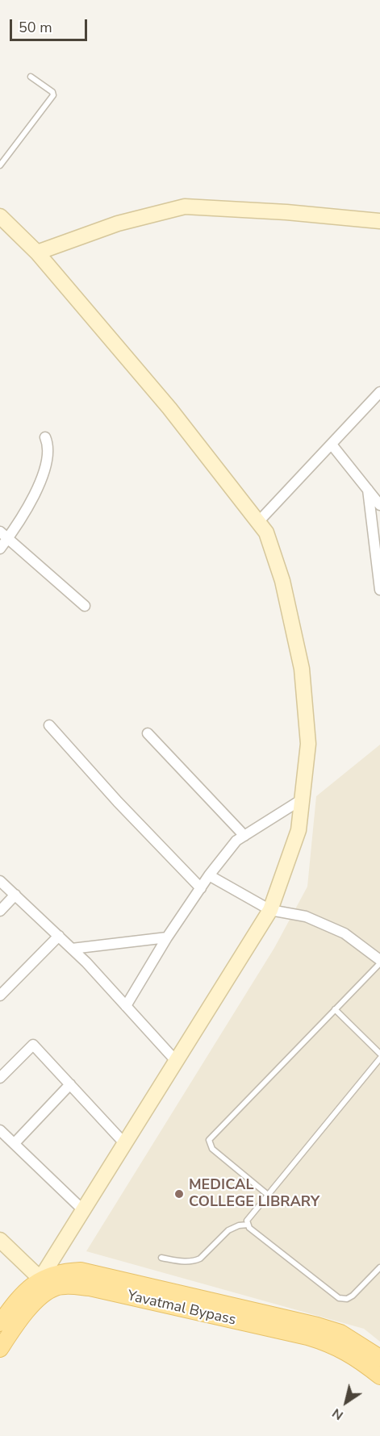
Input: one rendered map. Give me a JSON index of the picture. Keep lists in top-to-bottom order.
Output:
{
  "streets": {
    "main road": ["Yavatmal Bypass"]
  },
  "places": ["MEDICAL COLLEGE LIBRARY"],
  "scale_bar": "50 m",
  "north": "bottom left"
}
